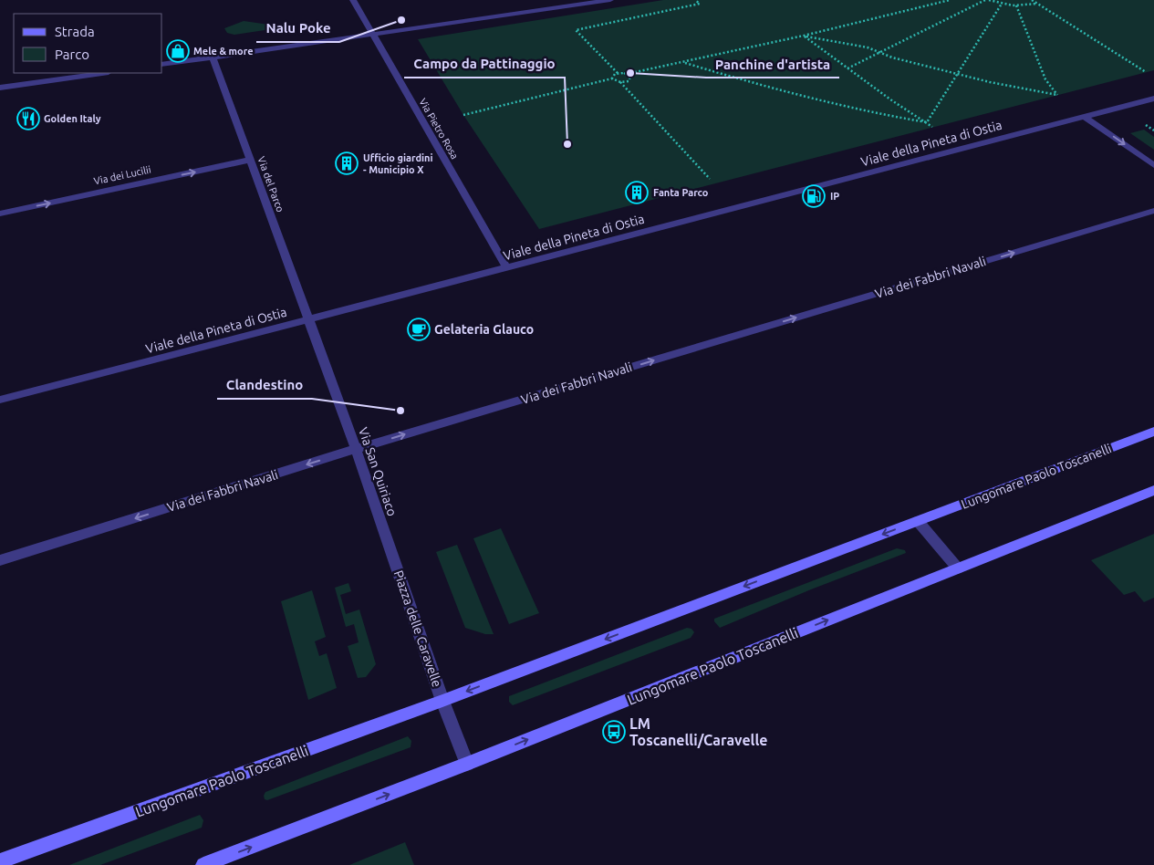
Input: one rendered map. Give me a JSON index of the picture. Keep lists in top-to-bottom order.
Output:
{
  "streets": {
    "main road": ["Lungomare Paolo Toscanelli"],
    "street": [
      "Via Pietro Rosa",
      "Viale della Pineta di Ostia",
      "Via dei Lucilii",
      "Via del Parco",
      "Via dei Fabbri Navali",
      "Via San Quiriaco",
      "Piazza delle Caravelle"
    ]
  },
  "crossings": [
    ["Via Pietro Rosa", "Viale della Pineta di Ostia"],
    ["Viale della Pineta di Ostia", "Via del Parco"],
    ["Viale della Pineta di Ostia", "Via San Quiriaco"],
    ["Via dei Lucilii", "Via del Parco"],
    ["Via del Parco", "Via San Quiriaco"],
    ["Via dei Fabbri Navali", "Via San Quiriaco"],
    ["Via San Quiriaco", "Piazza delle Caravelle"],
    ["Lungomare Paolo Toscanelli", "Piazza delle Caravelle"]
  ],
  "one_way": ["Via dei Lucilii"],
  "places": {
    "other": [
      "Nalu Poke",
      "Panchine d'artista",
      "Campo da Pattinaggio",
      "Clandestino"
    ],
    "shop": ["Mele & more"],
    "restaurant": ["Golden Italy"],
    "building": ["Ufficio giardini - Municipio X", "Fanta Parco"],
    "fuel station": ["IP"],
    "cafe": ["Gelateria Glauco"],
    "bus stop": ["LM Toscanelli/Caravelle"]
  },
  "legend": ["Strada", "Parco"]
}
